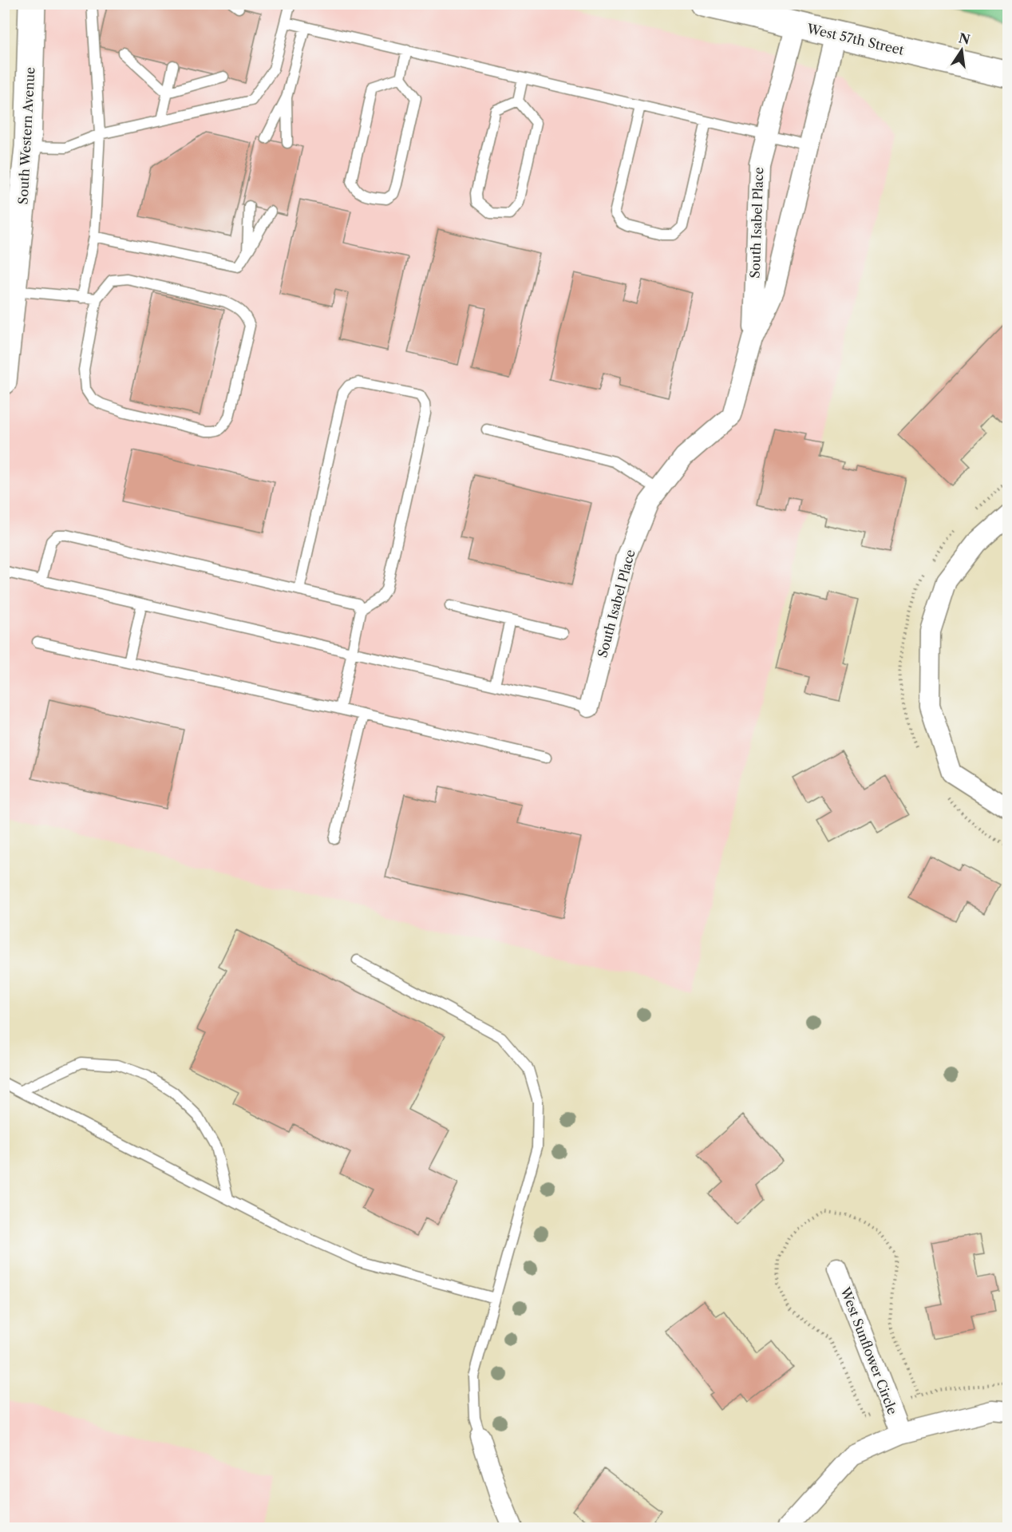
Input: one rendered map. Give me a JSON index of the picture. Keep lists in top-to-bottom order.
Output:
{
  "streets": {
    "main road": ["West 57th Street", "South Western Avenue"],
    "street": ["South Isabel Place", "West Sunflower Circle"]
  },
  "crossings": [
    ["West 57th Street", "South Isabel Place"]
  ],
  "north": "top"
}
